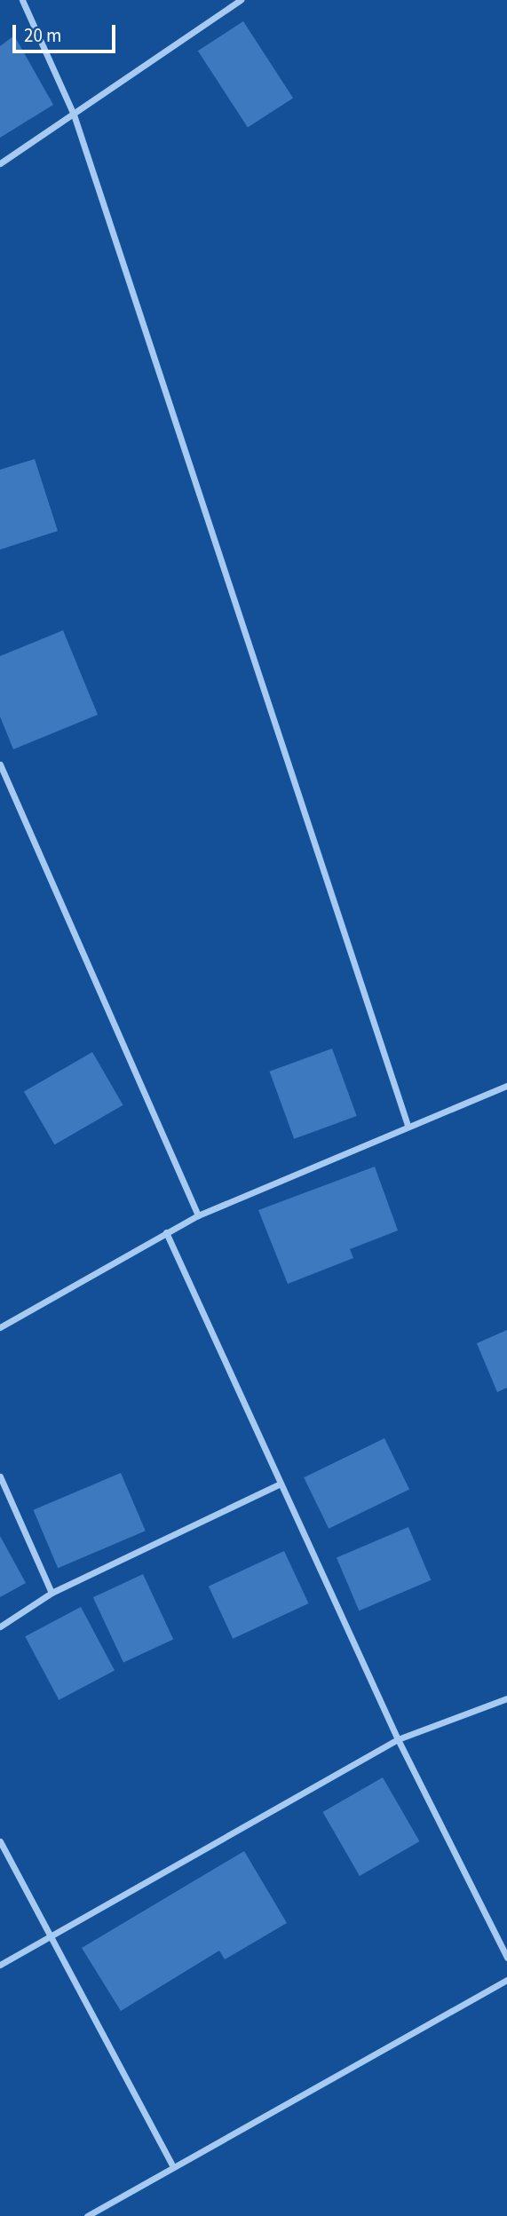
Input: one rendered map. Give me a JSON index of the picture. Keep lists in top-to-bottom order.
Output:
{
  "scale_bar": "20 m"
}
